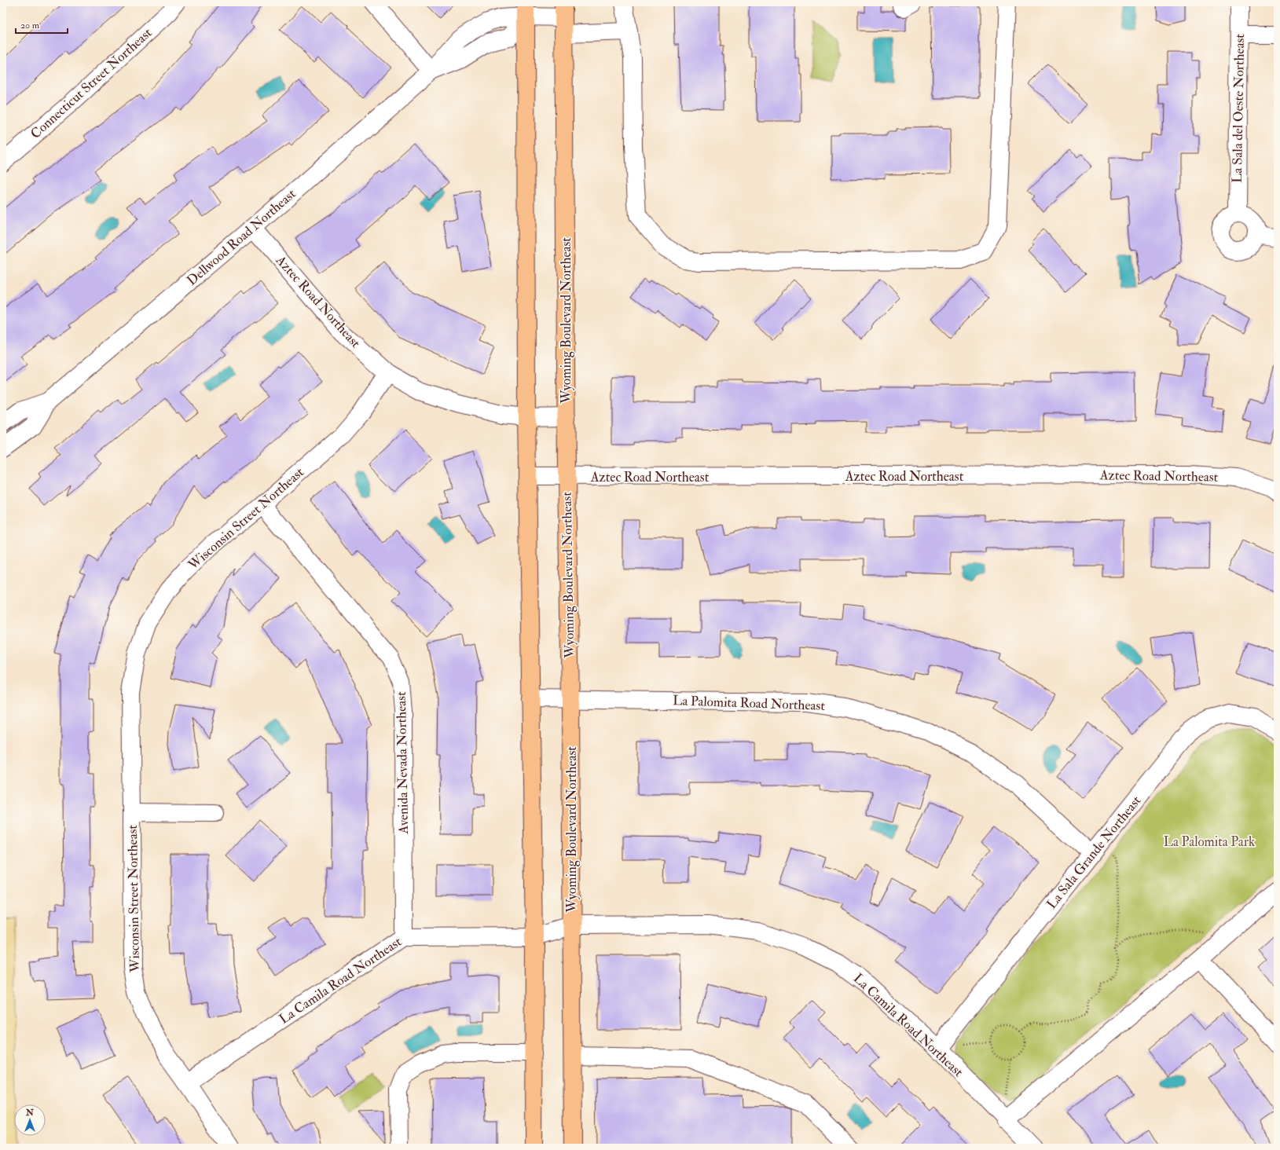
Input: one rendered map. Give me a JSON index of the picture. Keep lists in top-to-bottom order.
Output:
{
  "streets": {
    "main road": ["Wyoming Boulevard Northeast"],
    "street": [
      "Connecticut Street Northeast",
      "La Sala del Oeste Northeast",
      "Dellwood Road Northeast",
      "Aztec Road Northeast",
      "Wisconsin Street Northeast",
      "La Palomita Road Northeast",
      "Avenida Nevada Northeast",
      "La Sala Grande Northeast",
      "La Camila Road Northeast"
    ]
  },
  "crossings": [
    ["Dellwood Road Northeast", "Aztec Road Northeast"],
    ["Aztec Road Northeast", "Wyoming Boulevard Northeast"],
    ["Aztec Road Northeast", "Wisconsin Street Northeast"],
    ["Wyoming Boulevard Northeast", "La Palomita Road Northeast"],
    ["Wyoming Boulevard Northeast", "La Camila Road Northeast"],
    ["Wisconsin Street Northeast", "Avenida Nevada Northeast"],
    ["Wisconsin Street Northeast", "La Camila Road Northeast"],
    ["La Palomita Road Northeast", "La Sala Grande Northeast"],
    ["Avenida Nevada Northeast", "La Camila Road Northeast"],
    ["La Sala Grande Northeast", "La Camila Road Northeast"]
  ],
  "parks": ["La Palomita Park"],
  "scale_bar": "20 m",
  "north": "top"
}
